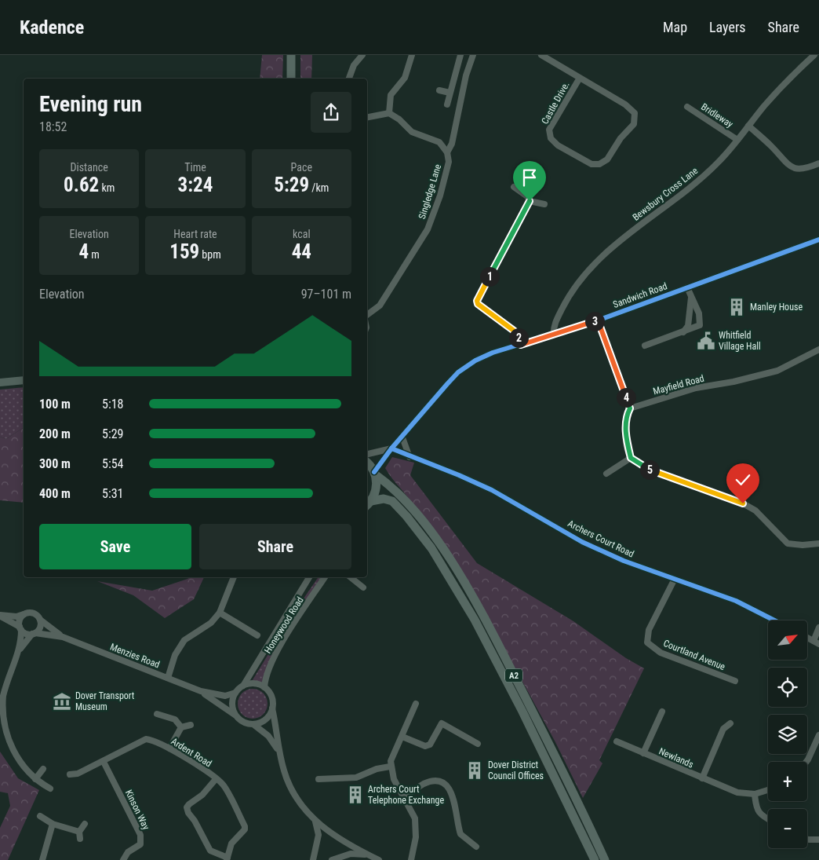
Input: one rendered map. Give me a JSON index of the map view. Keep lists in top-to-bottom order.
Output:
{
  "streets": {
    "highway": ["A2"],
    "street": [
      "Castle Drive.",
      "Bridleway",
      "Singledge Lane",
      "Bewsbury Cross Lane",
      "Sandwich Road",
      "Mayfield Road",
      "Archers Court Road",
      "Honeywood Road",
      "Courtland Avenue",
      "Menzies Road",
      "Ardent Road",
      "Newlands",
      "Kinson Way"
    ]
  },
  "crossings": [
    ["Bridleway", "Bewsbury Cross Lane"],
    ["Bewsbury Cross Lane", "Sandwich Road"],
    ["Sandwich Road", "Archers Court Road"],
    ["Sandwich Road", "A2"],
    ["Archers Court Road", "Courtland Avenue"],
    ["Honeywood Road", "Menzies Road"],
    ["Ardent Road", "Kinson Way"]
  ],
  "places": {
    "building": ["Manley House", "Dover District Council Offices", "Archers Court Telephone Exchange"],
    "public building": ["Whitfield Village Hall"],
    "museum": ["Dover Transport Museum"]
  },
  "north": "top right",
  "page": {
    "header": "Kadence",
    "nav": ["Map", "Layers", "Share"],
    "heading": ["Evening run", "18:52"],
    "stats": [
      ["Distance", "0.62 km"],
      ["Time", "3:24"],
      ["Pace", "5:29 /km"],
      ["Elevation", "4 m"],
      ["Heart rate", "159 bpm"],
      ["kcal", "44"]
    ],
    "pins": [
      "1",
      "3",
      "2",
      "4",
      "5"
    ],
    "chart": ["Elevation", "97–101 m"],
    "list": [
      {
        "name": "100 m",
        "note": "5:18"
      },
      {
        "name": "200 m",
        "note": "5:29"
      },
      {
        "name": "300 m",
        "note": "5:54"
      },
      {
        "name": "400 m",
        "note": "5:31"
      }
    ],
    "buttons": ["Save", "Share"],
    "map_buttons": ["+", "−"]
  }
}
